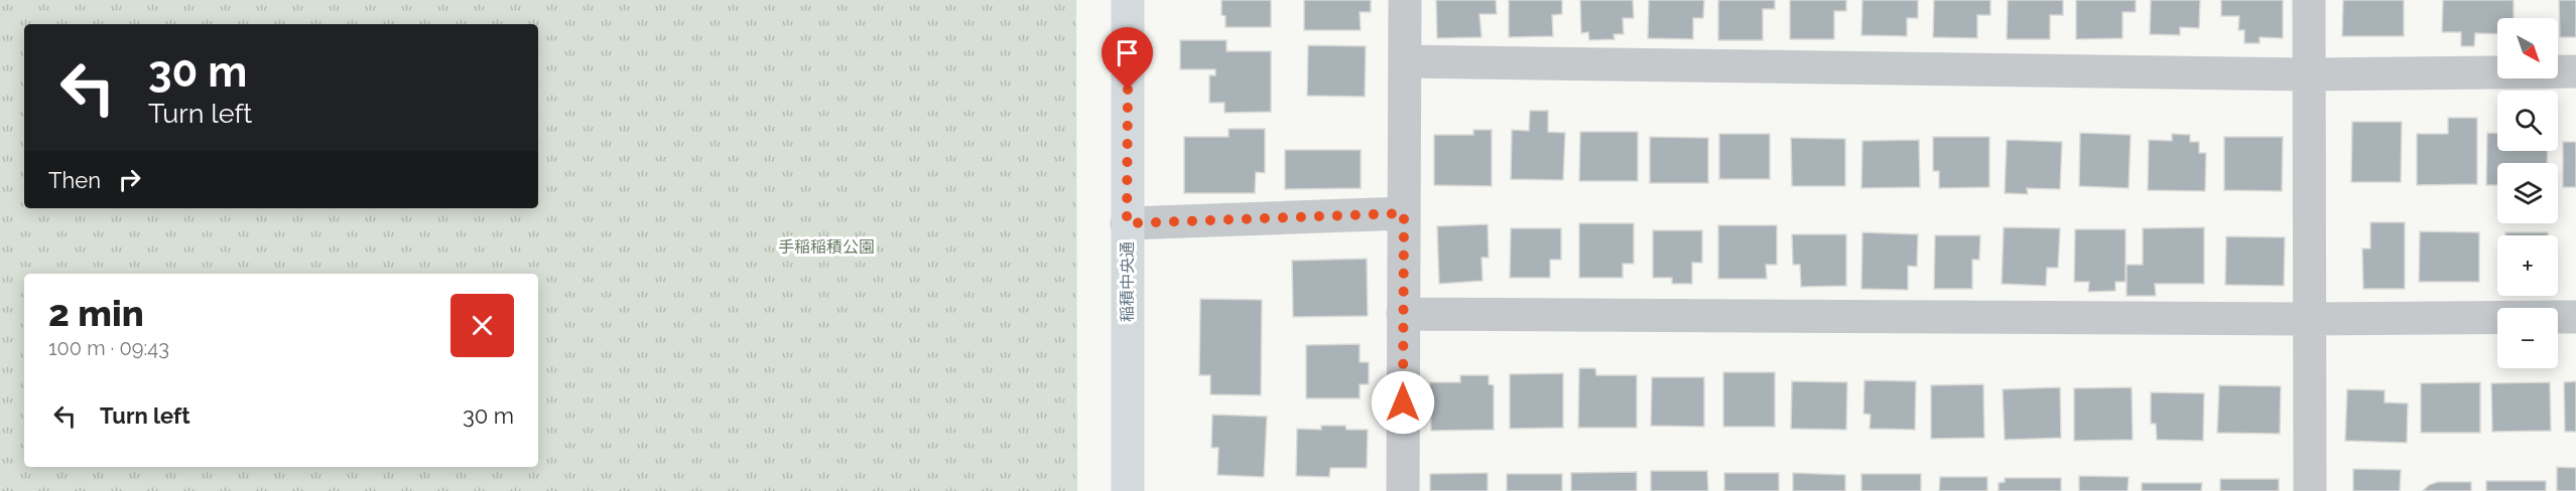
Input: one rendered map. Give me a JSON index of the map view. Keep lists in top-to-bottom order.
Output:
{
  "streets": {
    "street": ["稲積中央通"]
  },
  "parks": ["手稲稲積公園"],
  "north": "bottom right",
  "page": {
    "map_buttons": ["+", "−"],
    "turn": ["30 m", "Turn left"],
    "then": "Then",
    "heading": ["2 min", "100 m · 09:43"],
    "list": [
      {
        "name": "Turn left",
        "value": "30 m"
      }
    ]
  }
}
